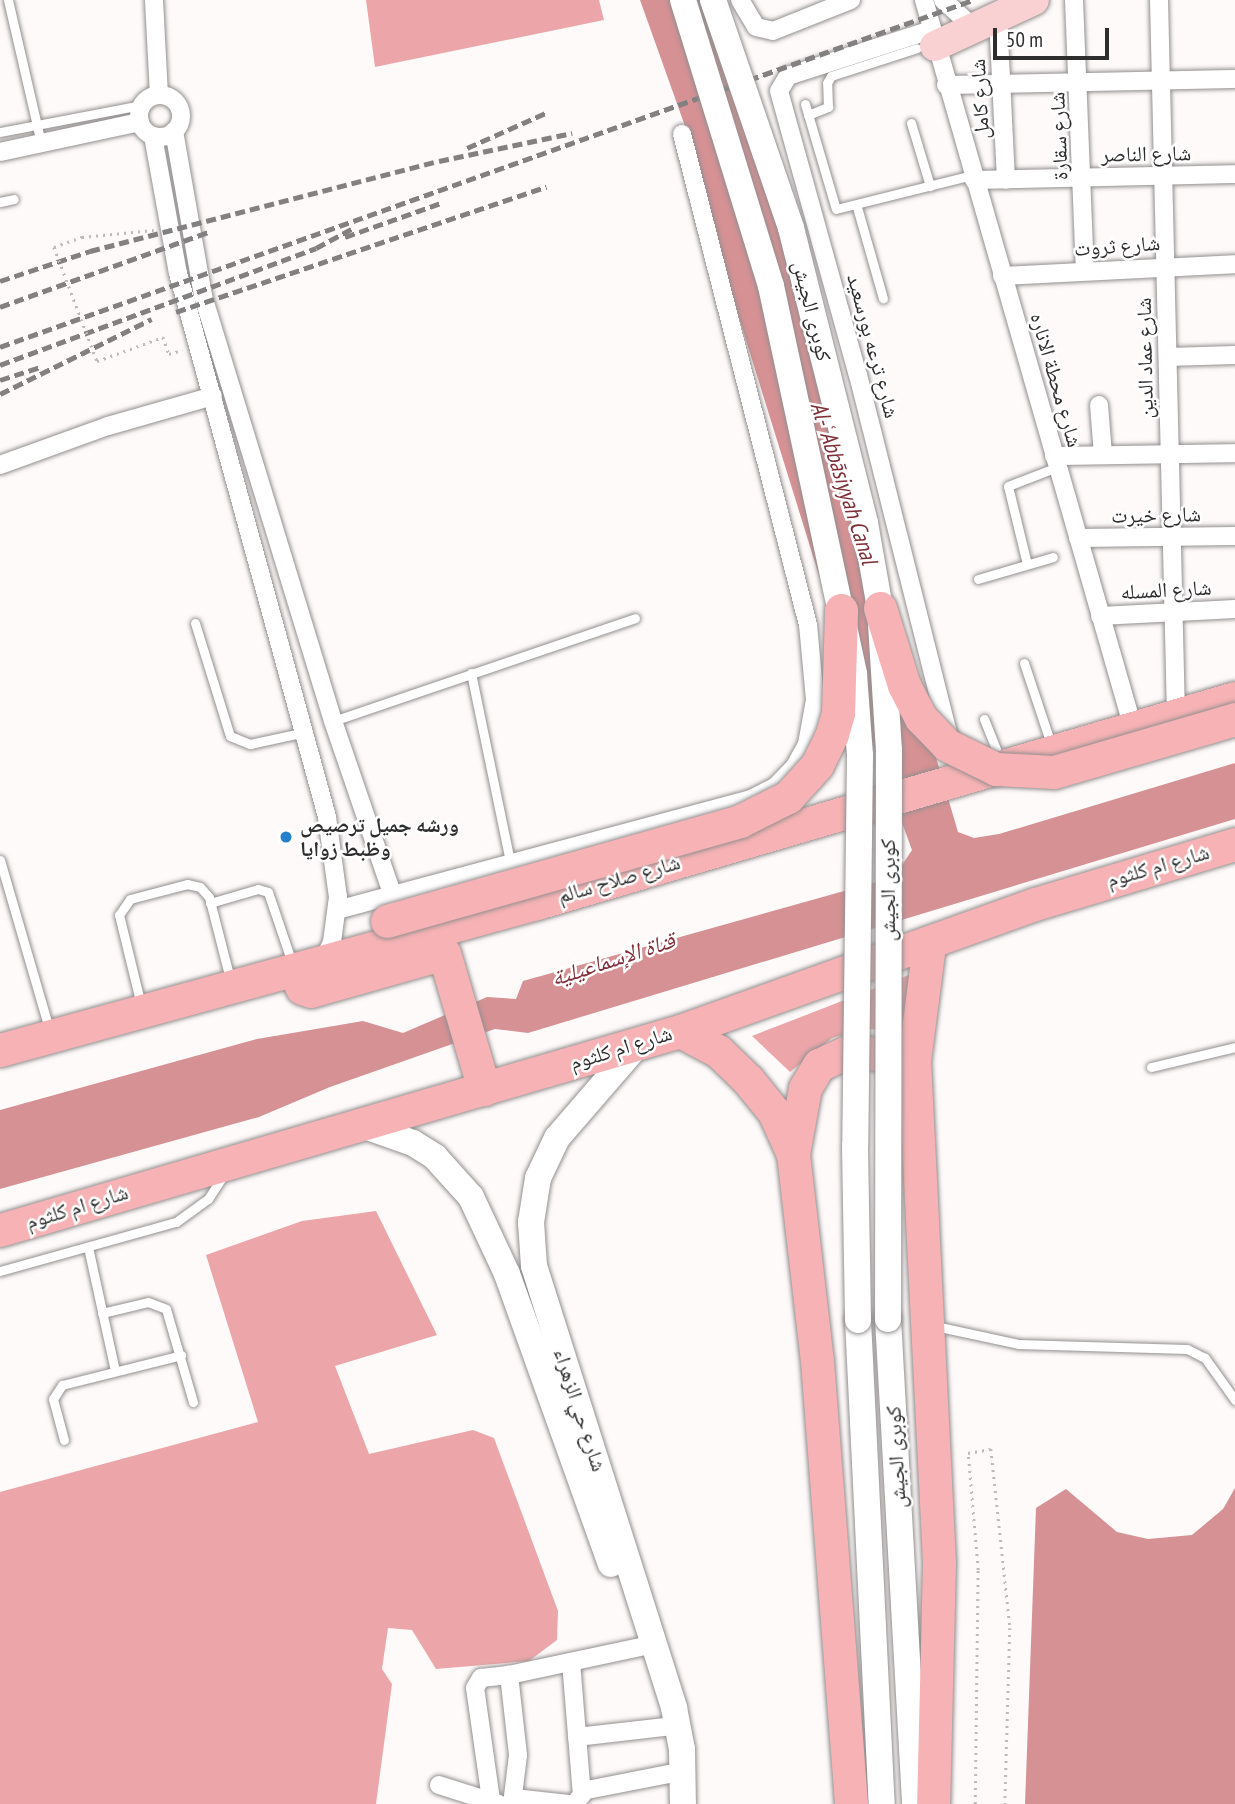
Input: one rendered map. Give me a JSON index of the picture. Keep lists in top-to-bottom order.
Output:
{
  "streets": {
    "highway": ["شارع ام كلثوم", "شارع صلاح سالم"],
    "main road": ["كوبرى الجيش", "شارع حي الزهراء"],
    "street": [
      "شارع كامل",
      "شارع سقارة",
      "شارع الناصر",
      "شارع ثروت",
      "شارع ترعه بورسعيد",
      "شارع عماد الدين",
      "شارع محطة الاناره",
      "شارع خيرت",
      "شارع المسله"
    ]
  },
  "crossings": [
    ["شارع كامل", "شارع الناصر"],
    ["شارع سقارة", "شارع الناصر"],
    ["شارع سقارة", "شارع ثروت"],
    ["شارع الناصر", "شارع عماد الدين"],
    ["شارع الناصر", "شارع محطة الاناره"],
    ["شارع ثروت", "شارع عماد الدين"],
    ["شارع ثروت", "شارع محطة الاناره"],
    ["شارع ترعه بورسعيد", "شارع محطة الاناره"],
    ["شارع ترعه بورسعيد", "شارع صلاح سالم"],
    ["شارع عماد الدين", "شارع خيرت"],
    ["شارع عماد الدين", "شارع المسله"],
    ["شارع عماد الدين", "شارع صلاح سالم"],
    ["شارع محطة الاناره", "شارع خيرت"],
    ["شارع محطة الاناره", "شارع المسله"],
    ["شارع محطة الاناره", "شارع صلاح سالم"],
    ["شارع ام كلثوم", "شارع حي الزهراء"]
  ],
  "water": ["Al-ʿAbbāsiyyah Canal", "قناة الإسماعيلية"],
  "places": ["ورشه جميل ترصيص وظبط زوايا"],
  "scale_bar": "50 m"
}
